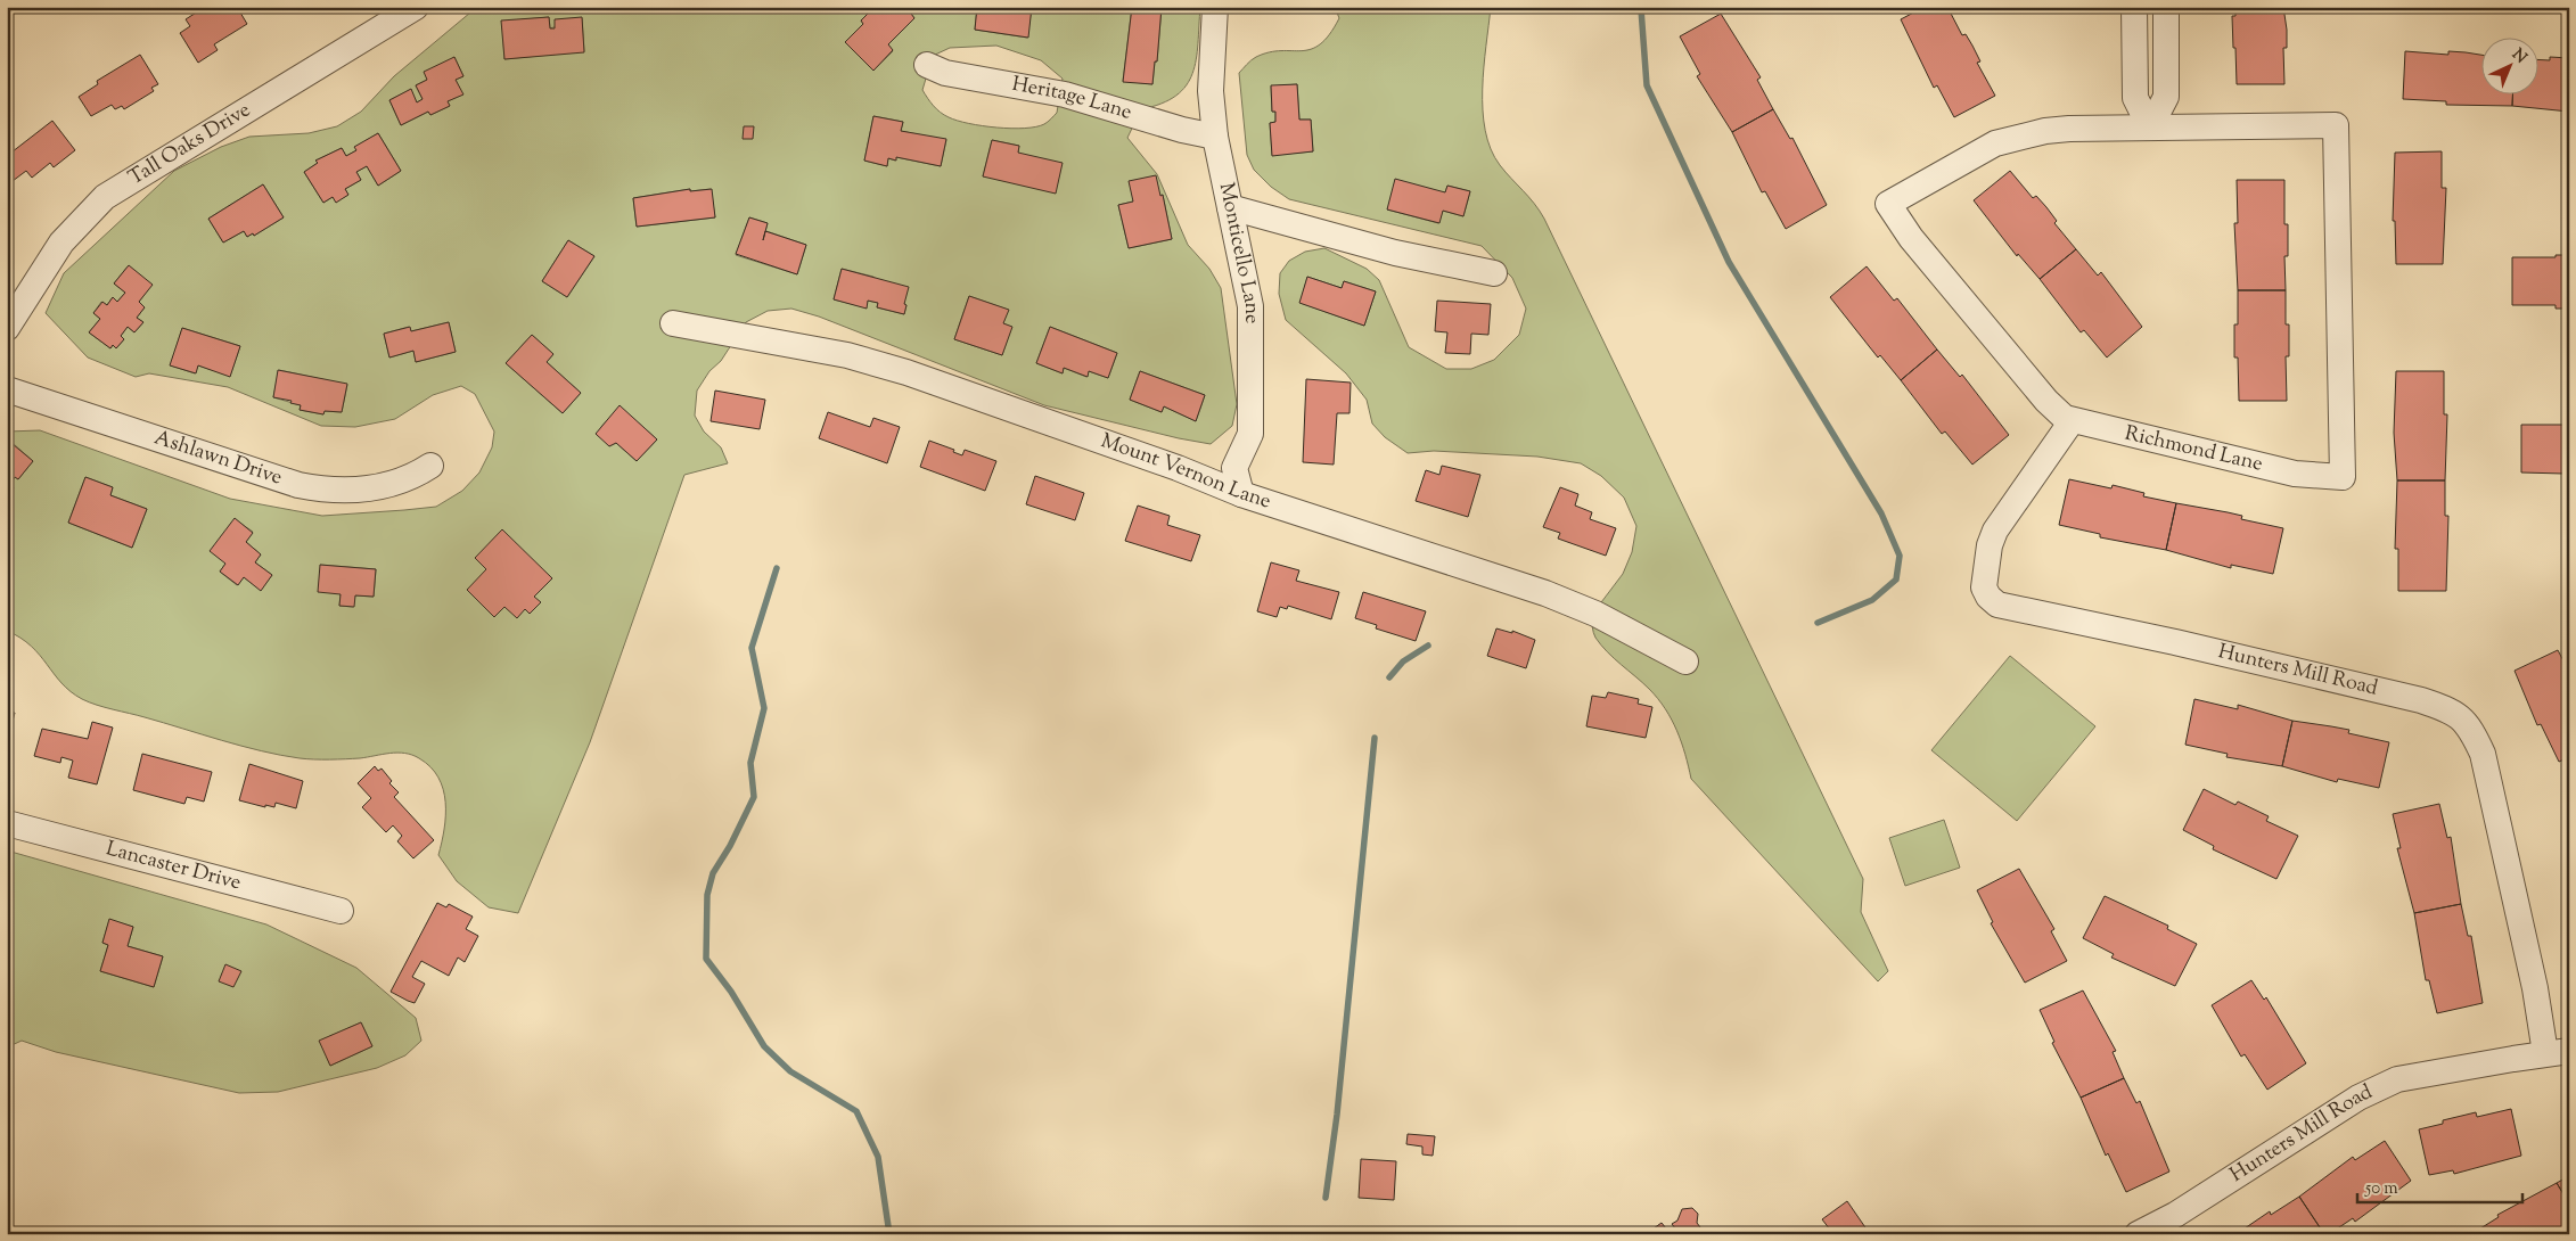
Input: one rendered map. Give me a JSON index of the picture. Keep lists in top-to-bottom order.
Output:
{
  "streets": {
    "street": [
      "Heritage Lane",
      "Tall Oaks Drive",
      "Monticello Lane",
      "Richmond Lane",
      "Ashlawn Drive",
      "Mount Vernon Lane",
      "Hunters Mill Road",
      "Lancaster Drive"
    ]
  },
  "crossings": [
    ["Heritage Lane", "Monticello Lane"],
    ["Monticello Lane", "Mount Vernon Lane"],
    ["Richmond Lane", "Hunters Mill Road"]
  ],
  "scale_bar": "50 m",
  "north": "top right"
}
